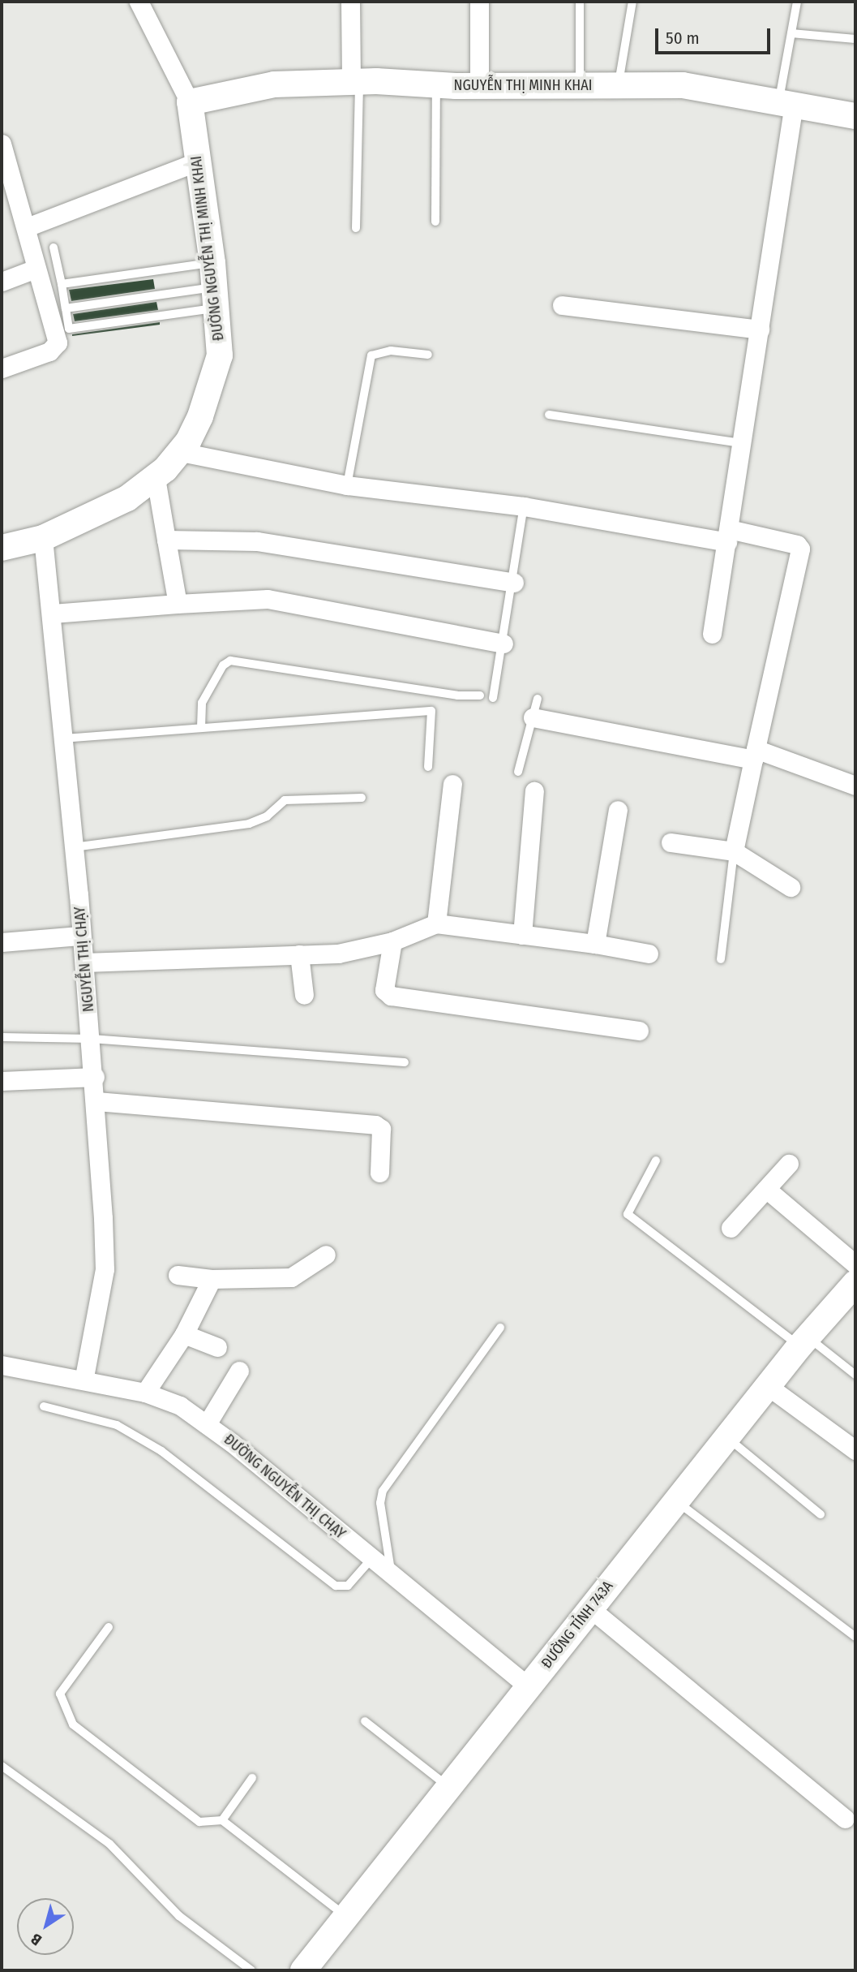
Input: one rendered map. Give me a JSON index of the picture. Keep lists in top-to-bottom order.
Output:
{
  "streets": {
    "main road": ["NGUYỄN THỊ MINH KHAI", "ĐƯỜNG NGUYỄN THỊ MINH KHAI", "ĐƯỜNG TỈNH 743A"],
    "street": ["NGUYỄN THỊ CHẠY", "ĐƯỜNG NGUYỄN THỊ CHẠY"]
  },
  "crossings": [
    ["NGUYỄN THỊ MINH KHAI", "ĐƯỜNG NGUYỄN THỊ MINH KHAI"],
    ["ĐƯỜNG NGUYỄN THỊ MINH KHAI", "NGUYỄN THỊ CHẠY"],
    ["NGUYỄN THỊ CHẠY", "ĐƯỜNG NGUYỄN THỊ CHẠY"],
    ["ĐƯỜNG NGUYỄN THỊ CHẠY", "ĐƯỜNG TỈNH 743A"]
  ],
  "scale_bar": "50 m",
  "north": "bottom left"
}
